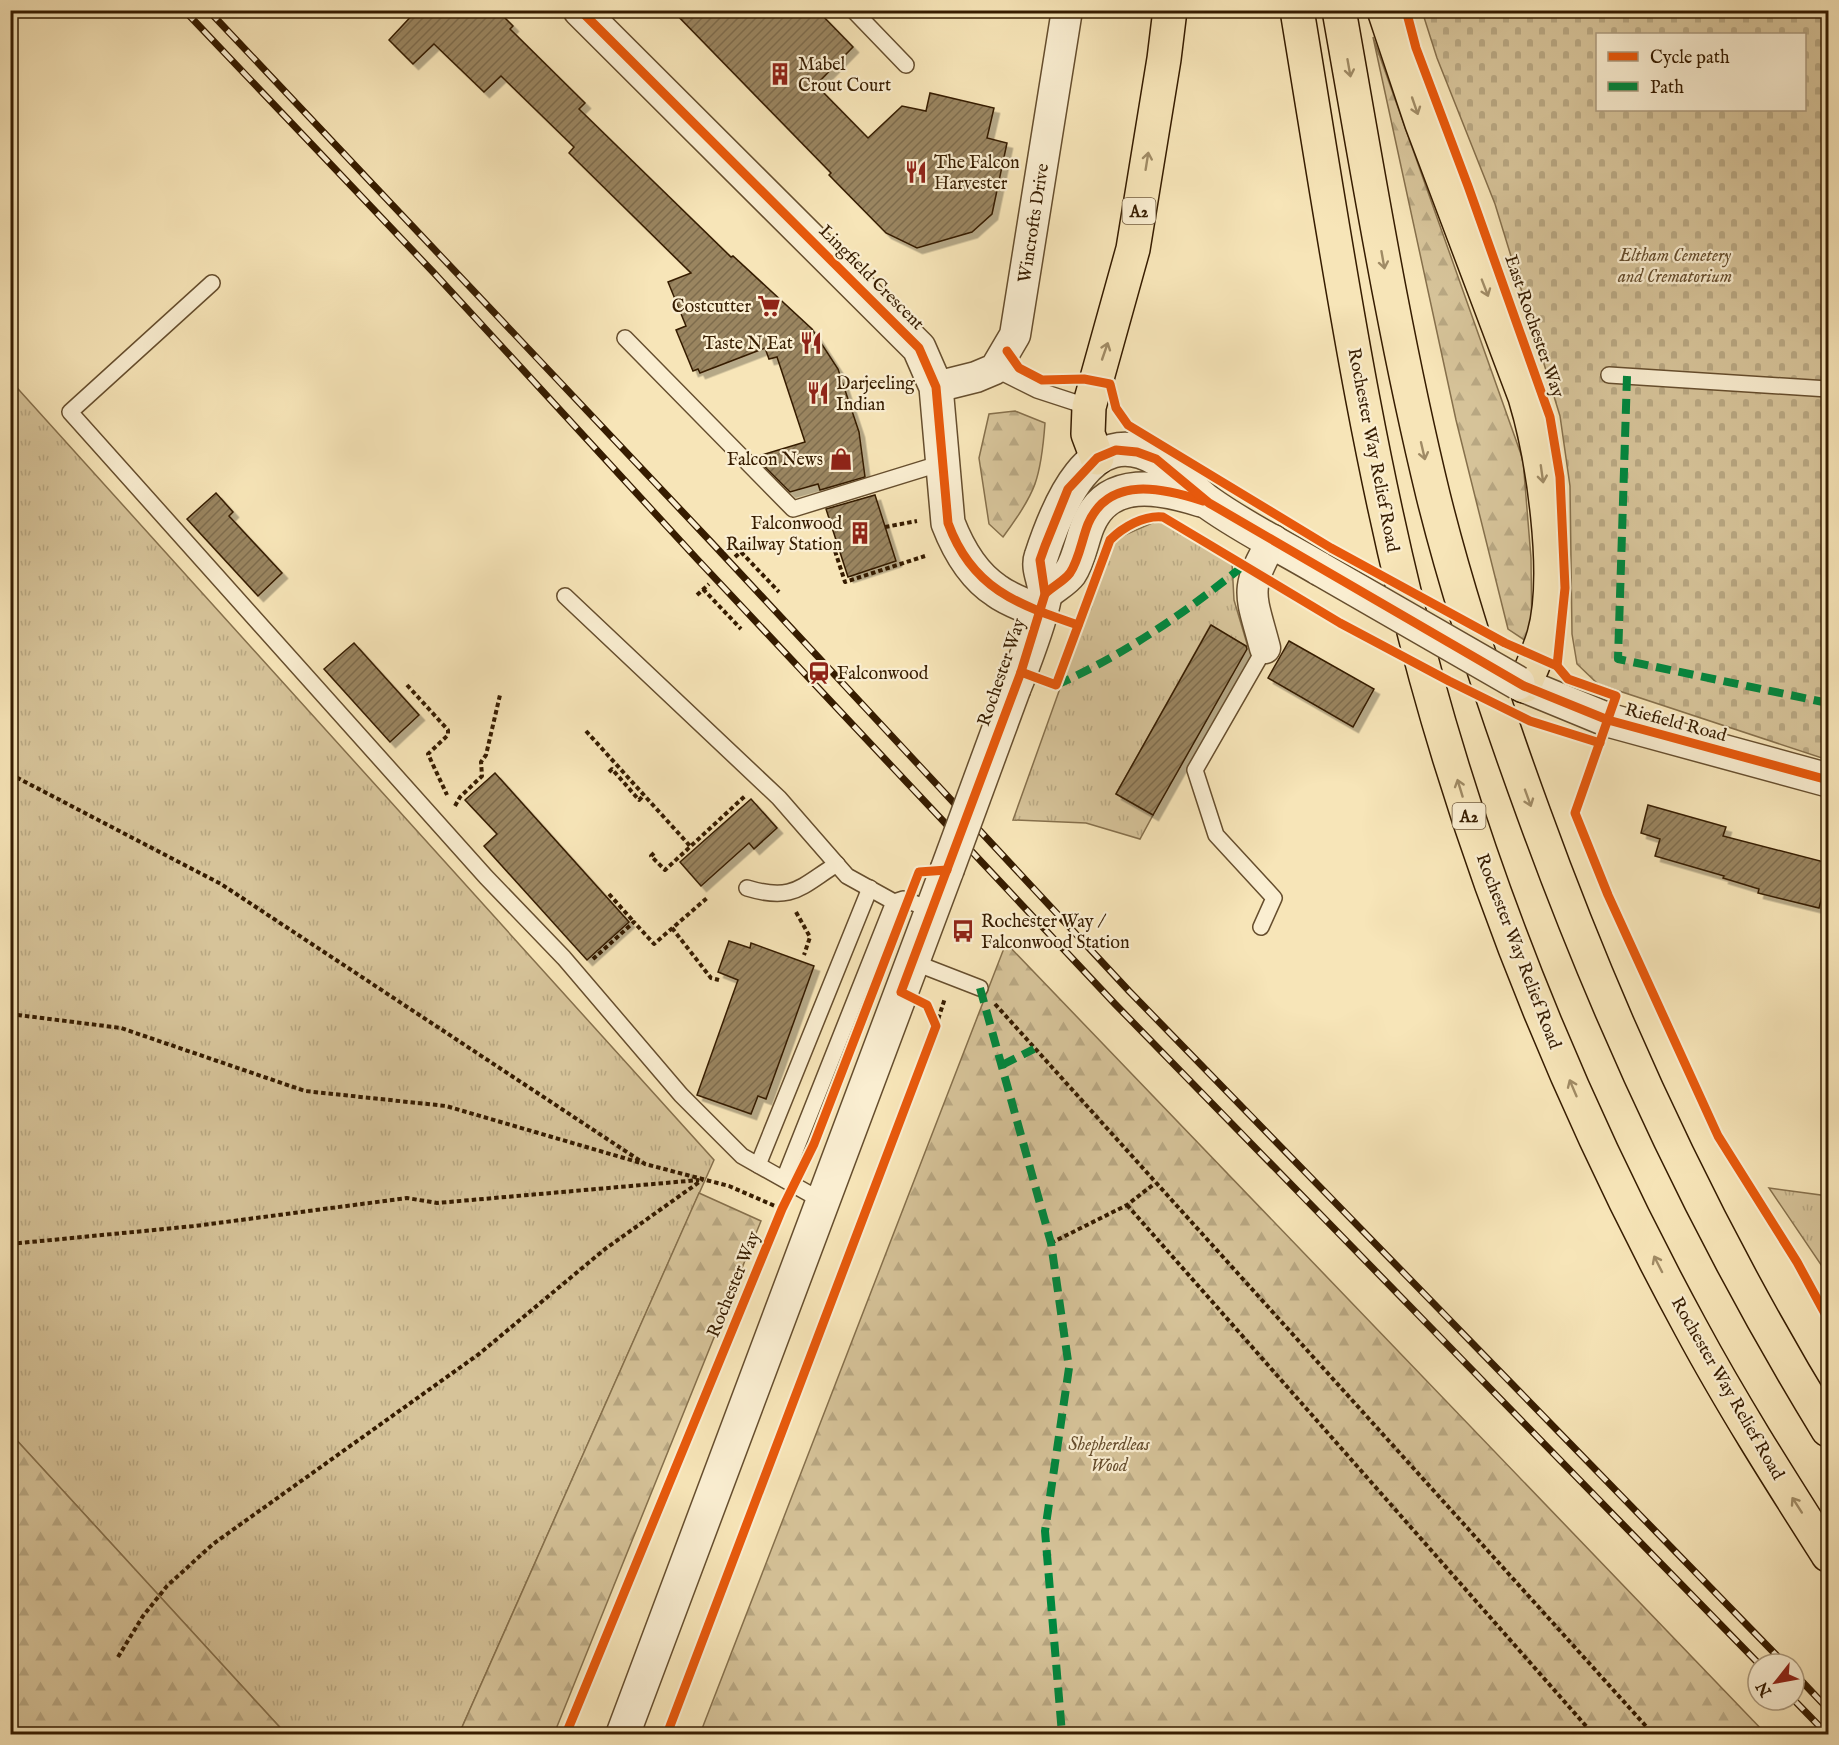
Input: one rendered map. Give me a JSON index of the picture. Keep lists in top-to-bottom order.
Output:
{
  "streets": {
    "highway": ["A2", "Rochester Way Relief Road"],
    "street": [
      "Wincrofts Drive",
      "Lingfield Crescent",
      "Rochester Way",
      "Riefield Road"
    ],
    "cycle path": ["East Rochester Way"]
  },
  "crossings": [
    ["Lingfield Crescent", "Rochester Way"],
    ["Lingfield Crescent", "Riefield Road"],
    ["Rochester Way", "Riefield Road"]
  ],
  "parks": ["Eltham Cemetery and Crematorium", "Shepherdleas Wood"],
  "places": {
    "building": ["Mabel Crout Court", "Falconwood Railway Station"],
    "restaurant": ["The Falcon Harvester", "Taste N Eat", "Darjeeling Indian"],
    "supermarket": ["Costcutter"],
    "shop": ["Falcon News"],
    "station": ["Falconwood"],
    "bus stop": ["Rochester Way / Falconwood Station"]
  },
  "legend": ["Cycle path", "Path"],
  "north": "bottom left"
}
